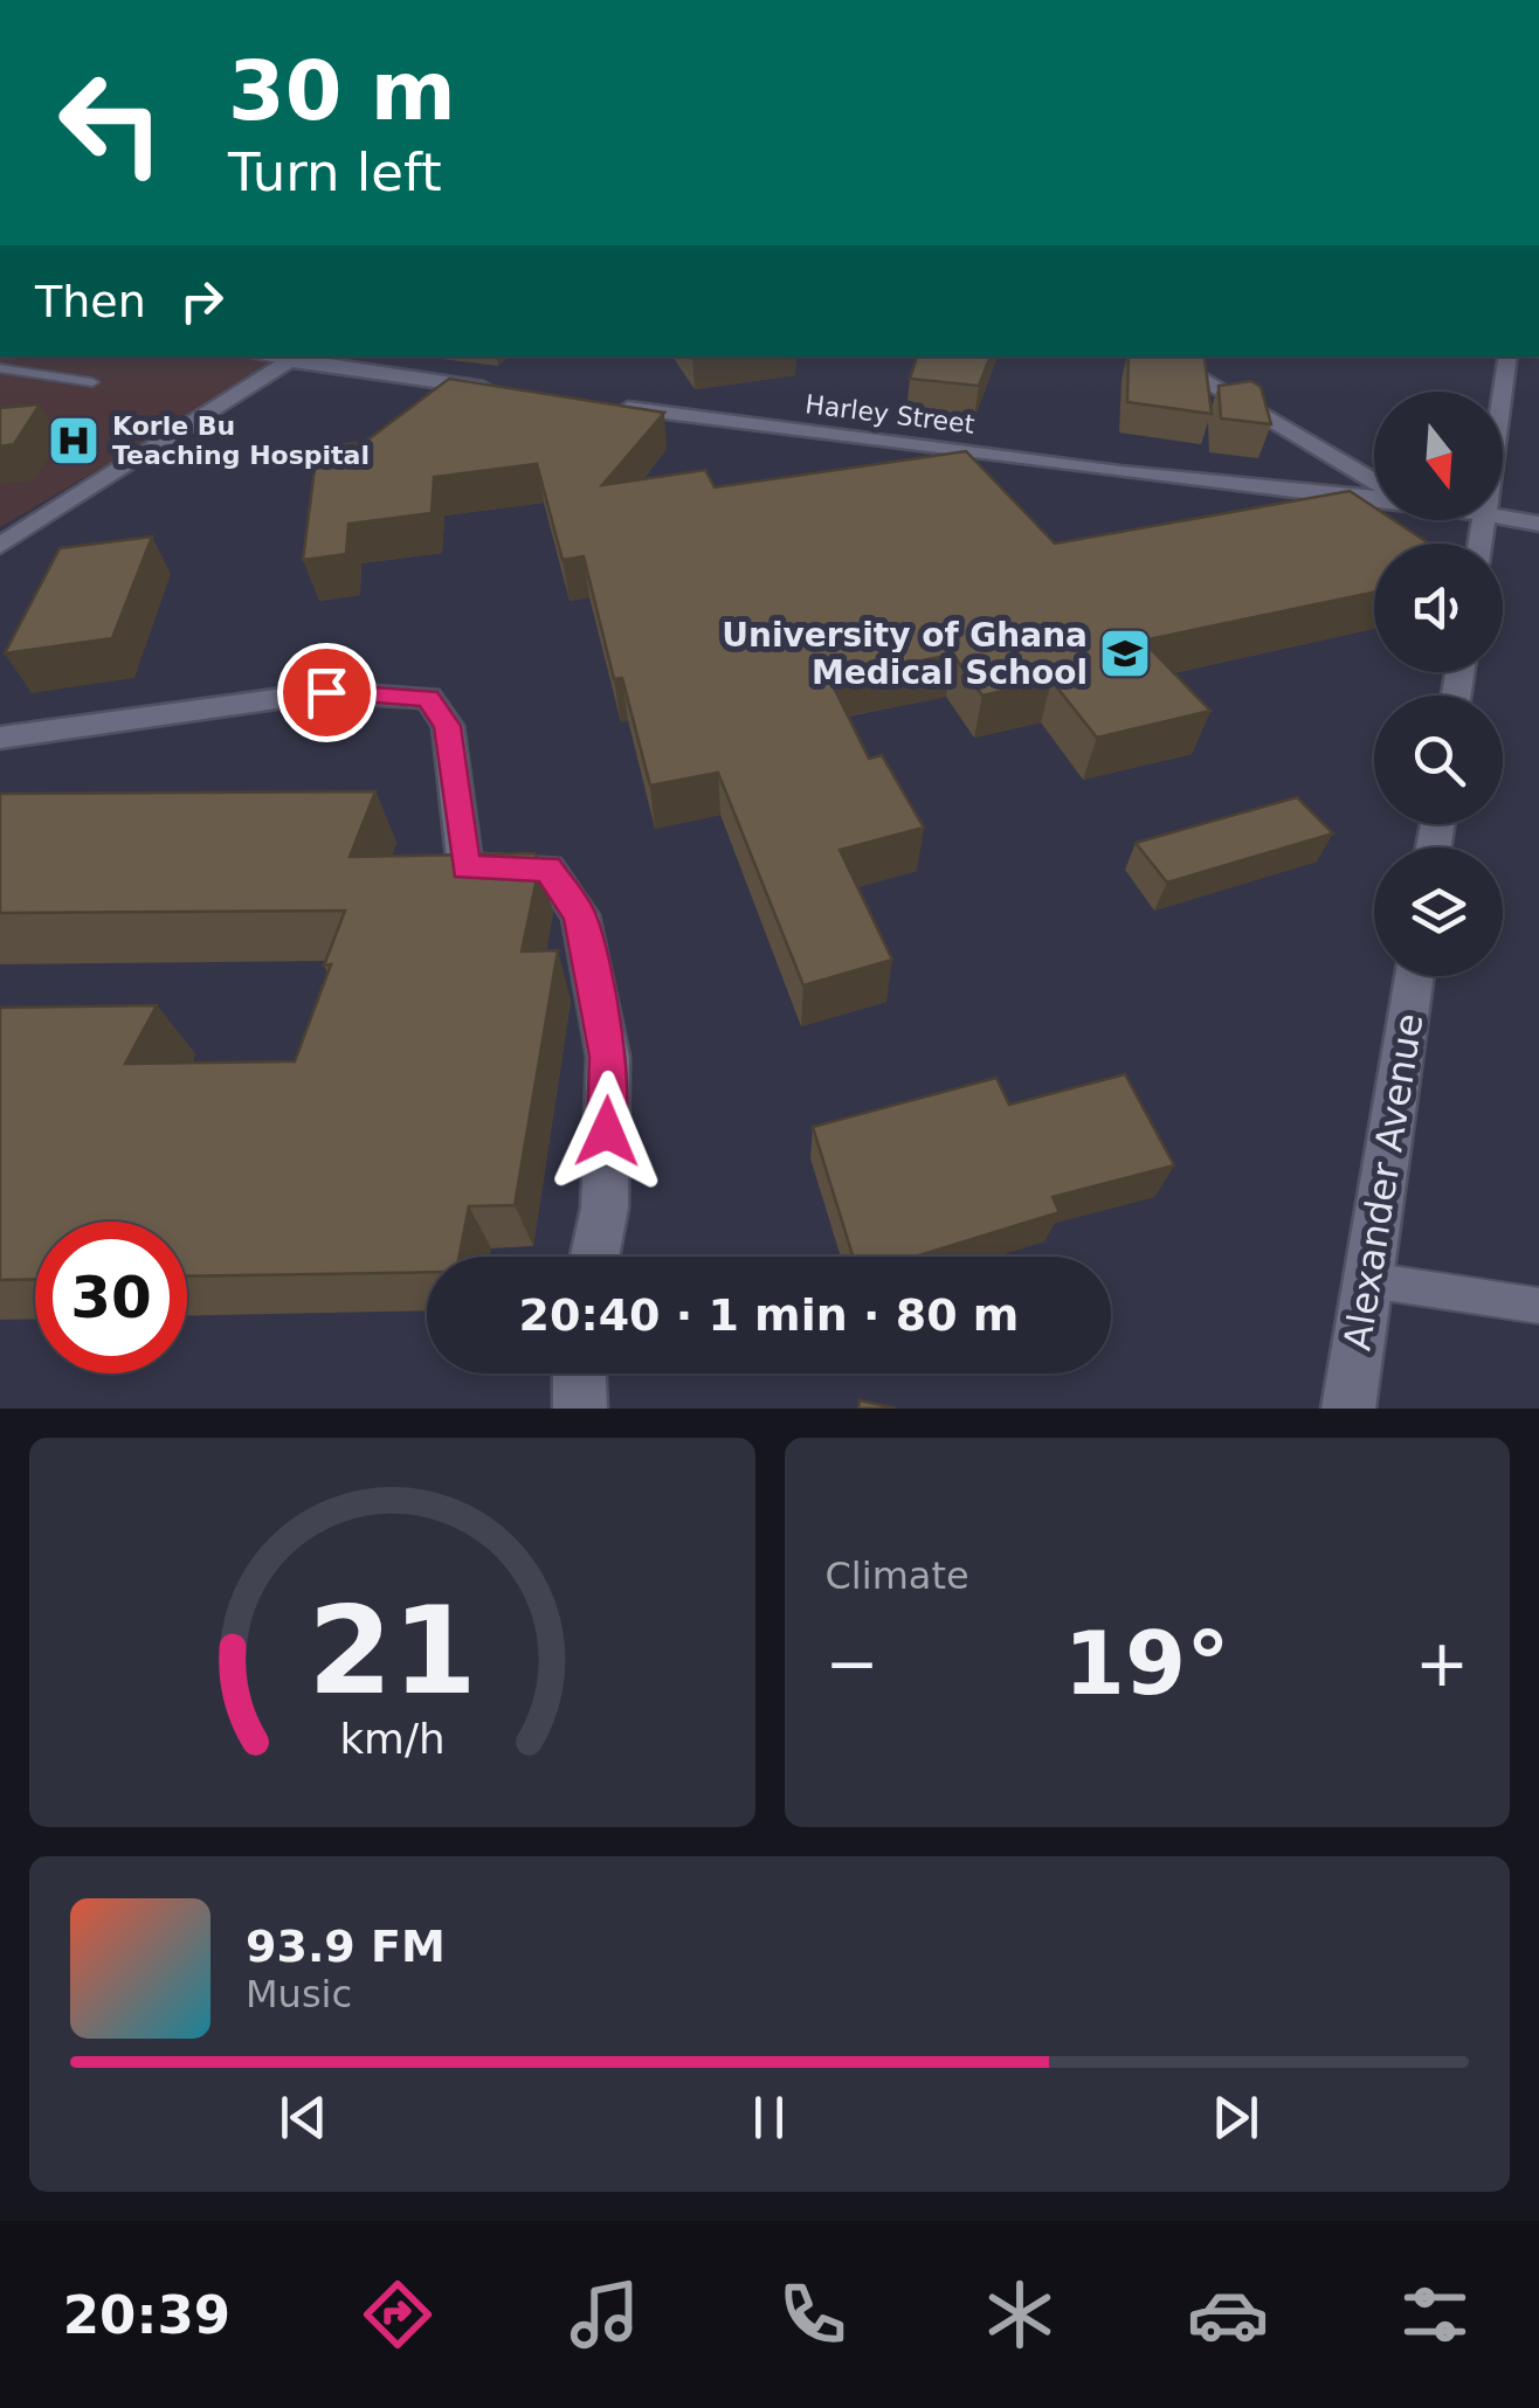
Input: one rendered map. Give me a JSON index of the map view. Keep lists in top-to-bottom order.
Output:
{
  "streets": {
    "street": ["Harley Street", "Alexander Avenue"]
  },
  "places": {
    "hospital": ["Korle Bu Teaching Hospital"],
    "school or university": ["University of Ghana Medical School"]
  },
  "north": "bottom",
  "page": {
    "turn": ["30 m", "Turn left"],
    "then": "Then",
    "limit": "30",
    "trip": "20:40 · 1 min · 80 m",
    "tile": "Climate",
    "heat": ["−", "19°", "+"],
    "song": ["93.9 FM", "Music"],
    "tabs": "20:39",
    "gauge": ["21", "km/h"]
  }
}
